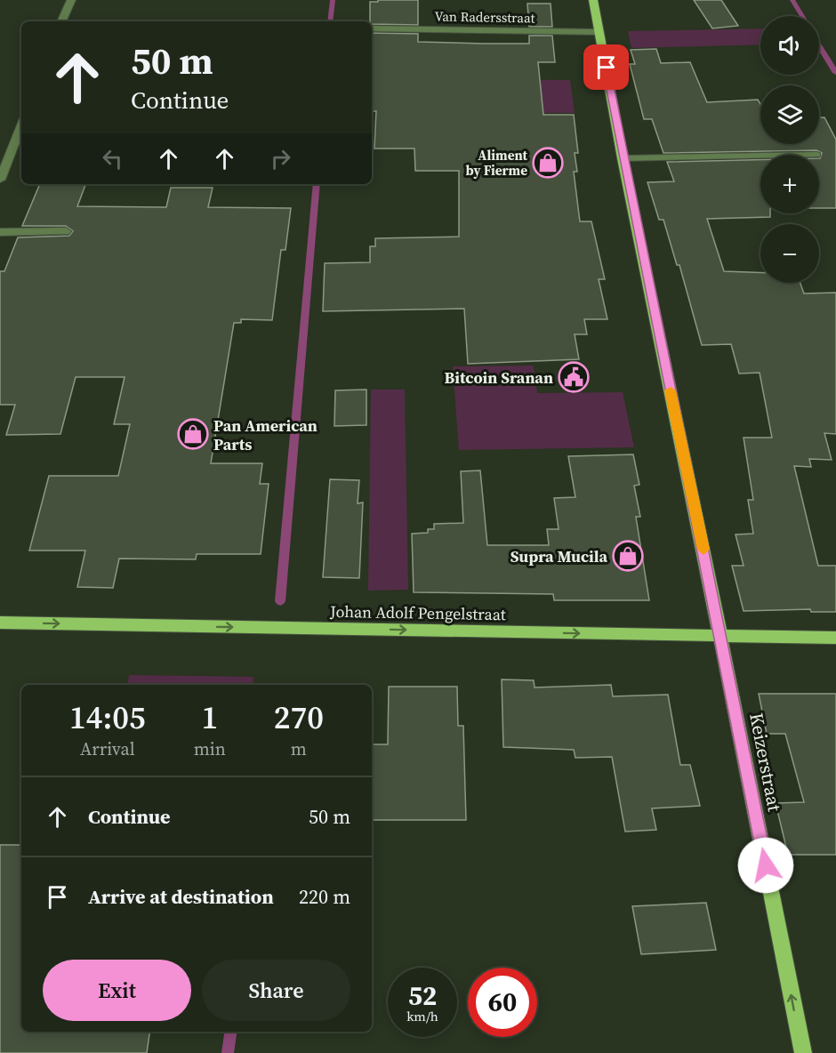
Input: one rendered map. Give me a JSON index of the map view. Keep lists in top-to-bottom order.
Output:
{
  "streets": {
    "main road": ["Johan Adolf Pengelstraat", "Keizerstraat"],
    "street": ["Van Radersstraat"]
  },
  "crossings": [
    ["Van Radersstraat", "Keizerstraat"],
    ["Johan Adolf Pengelstraat", "Keizerstraat"]
  ],
  "one_way": ["Johan Adolf Pengelstraat", "Keizerstraat"],
  "places": {
    "shop": ["Aliment by Fierme", "Pan American Parts", "Supra Mucila"],
    "public building": ["Bitcoin Sranan"]
  },
  "page": {
    "map_buttons": ["+", "−"],
    "turn": ["50 m", "Continue"],
    "eta": [
      "14:05",
      "Arrival",
      "1",
      "min",
      "270",
      "m"
    ],
    "list": [
      {
        "name": "Continue",
        "value": "50 m"
      },
      {
        "name": "Arrive at destination",
        "value": "220 m"
      }
    ],
    "buttons": ["Exit", "Share"],
    "speed": "52 km/h",
    "limit": "60"
  }
}
